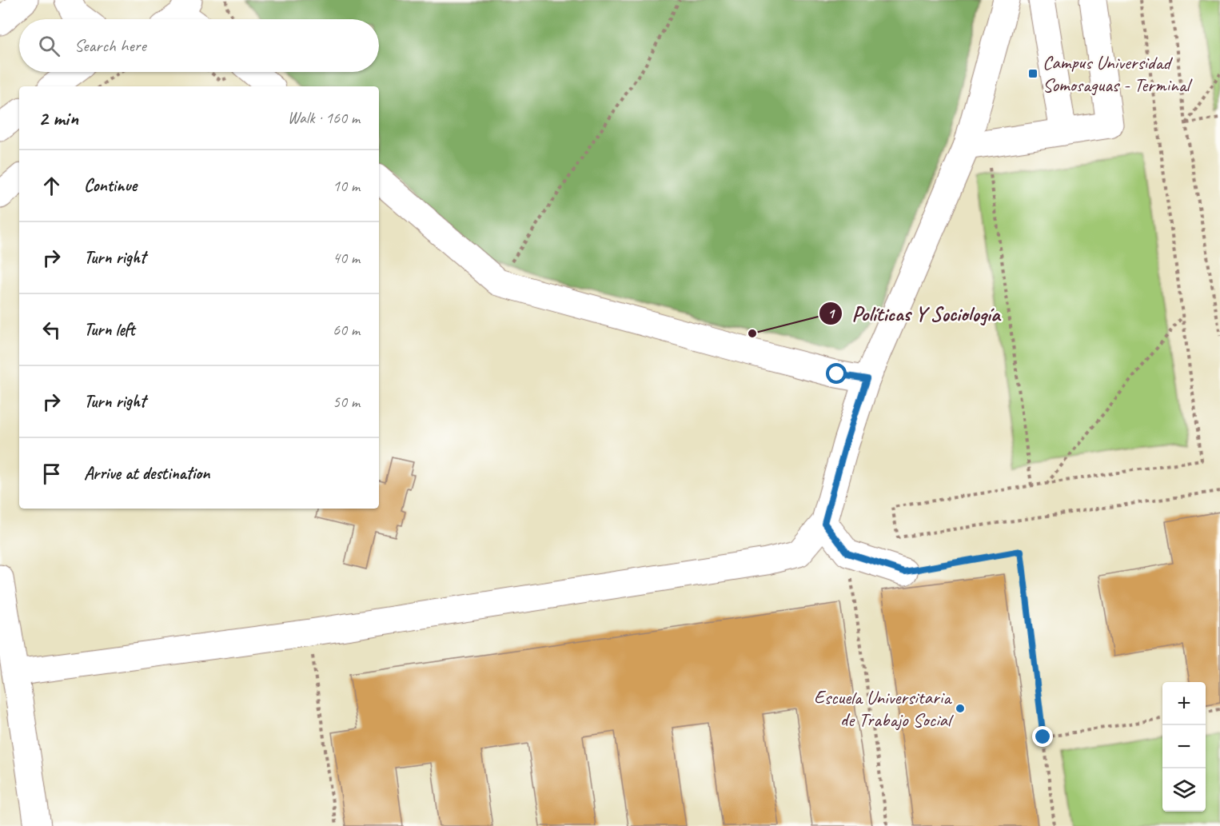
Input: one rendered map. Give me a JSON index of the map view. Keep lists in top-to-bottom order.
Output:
{
  "places": {
    "transit": ["Campus Universidad Somosaguas - Terminal"],
    "other": ["Políticas Y Sociología", "Escuela Universitaria de Trabajo Social"]
  },
  "page": {
    "search": "Search here",
    "heading": ["2 min", "Walk · 160 m"],
    "list": [
      ["Continue", "10 m"],
      ["Turn right", "40 m"],
      ["Turn left", "60 m"],
      ["Turn right", "50 m"],
      "Arrive at destination"
    ],
    "map_buttons": ["+", "−"]
  }
}
